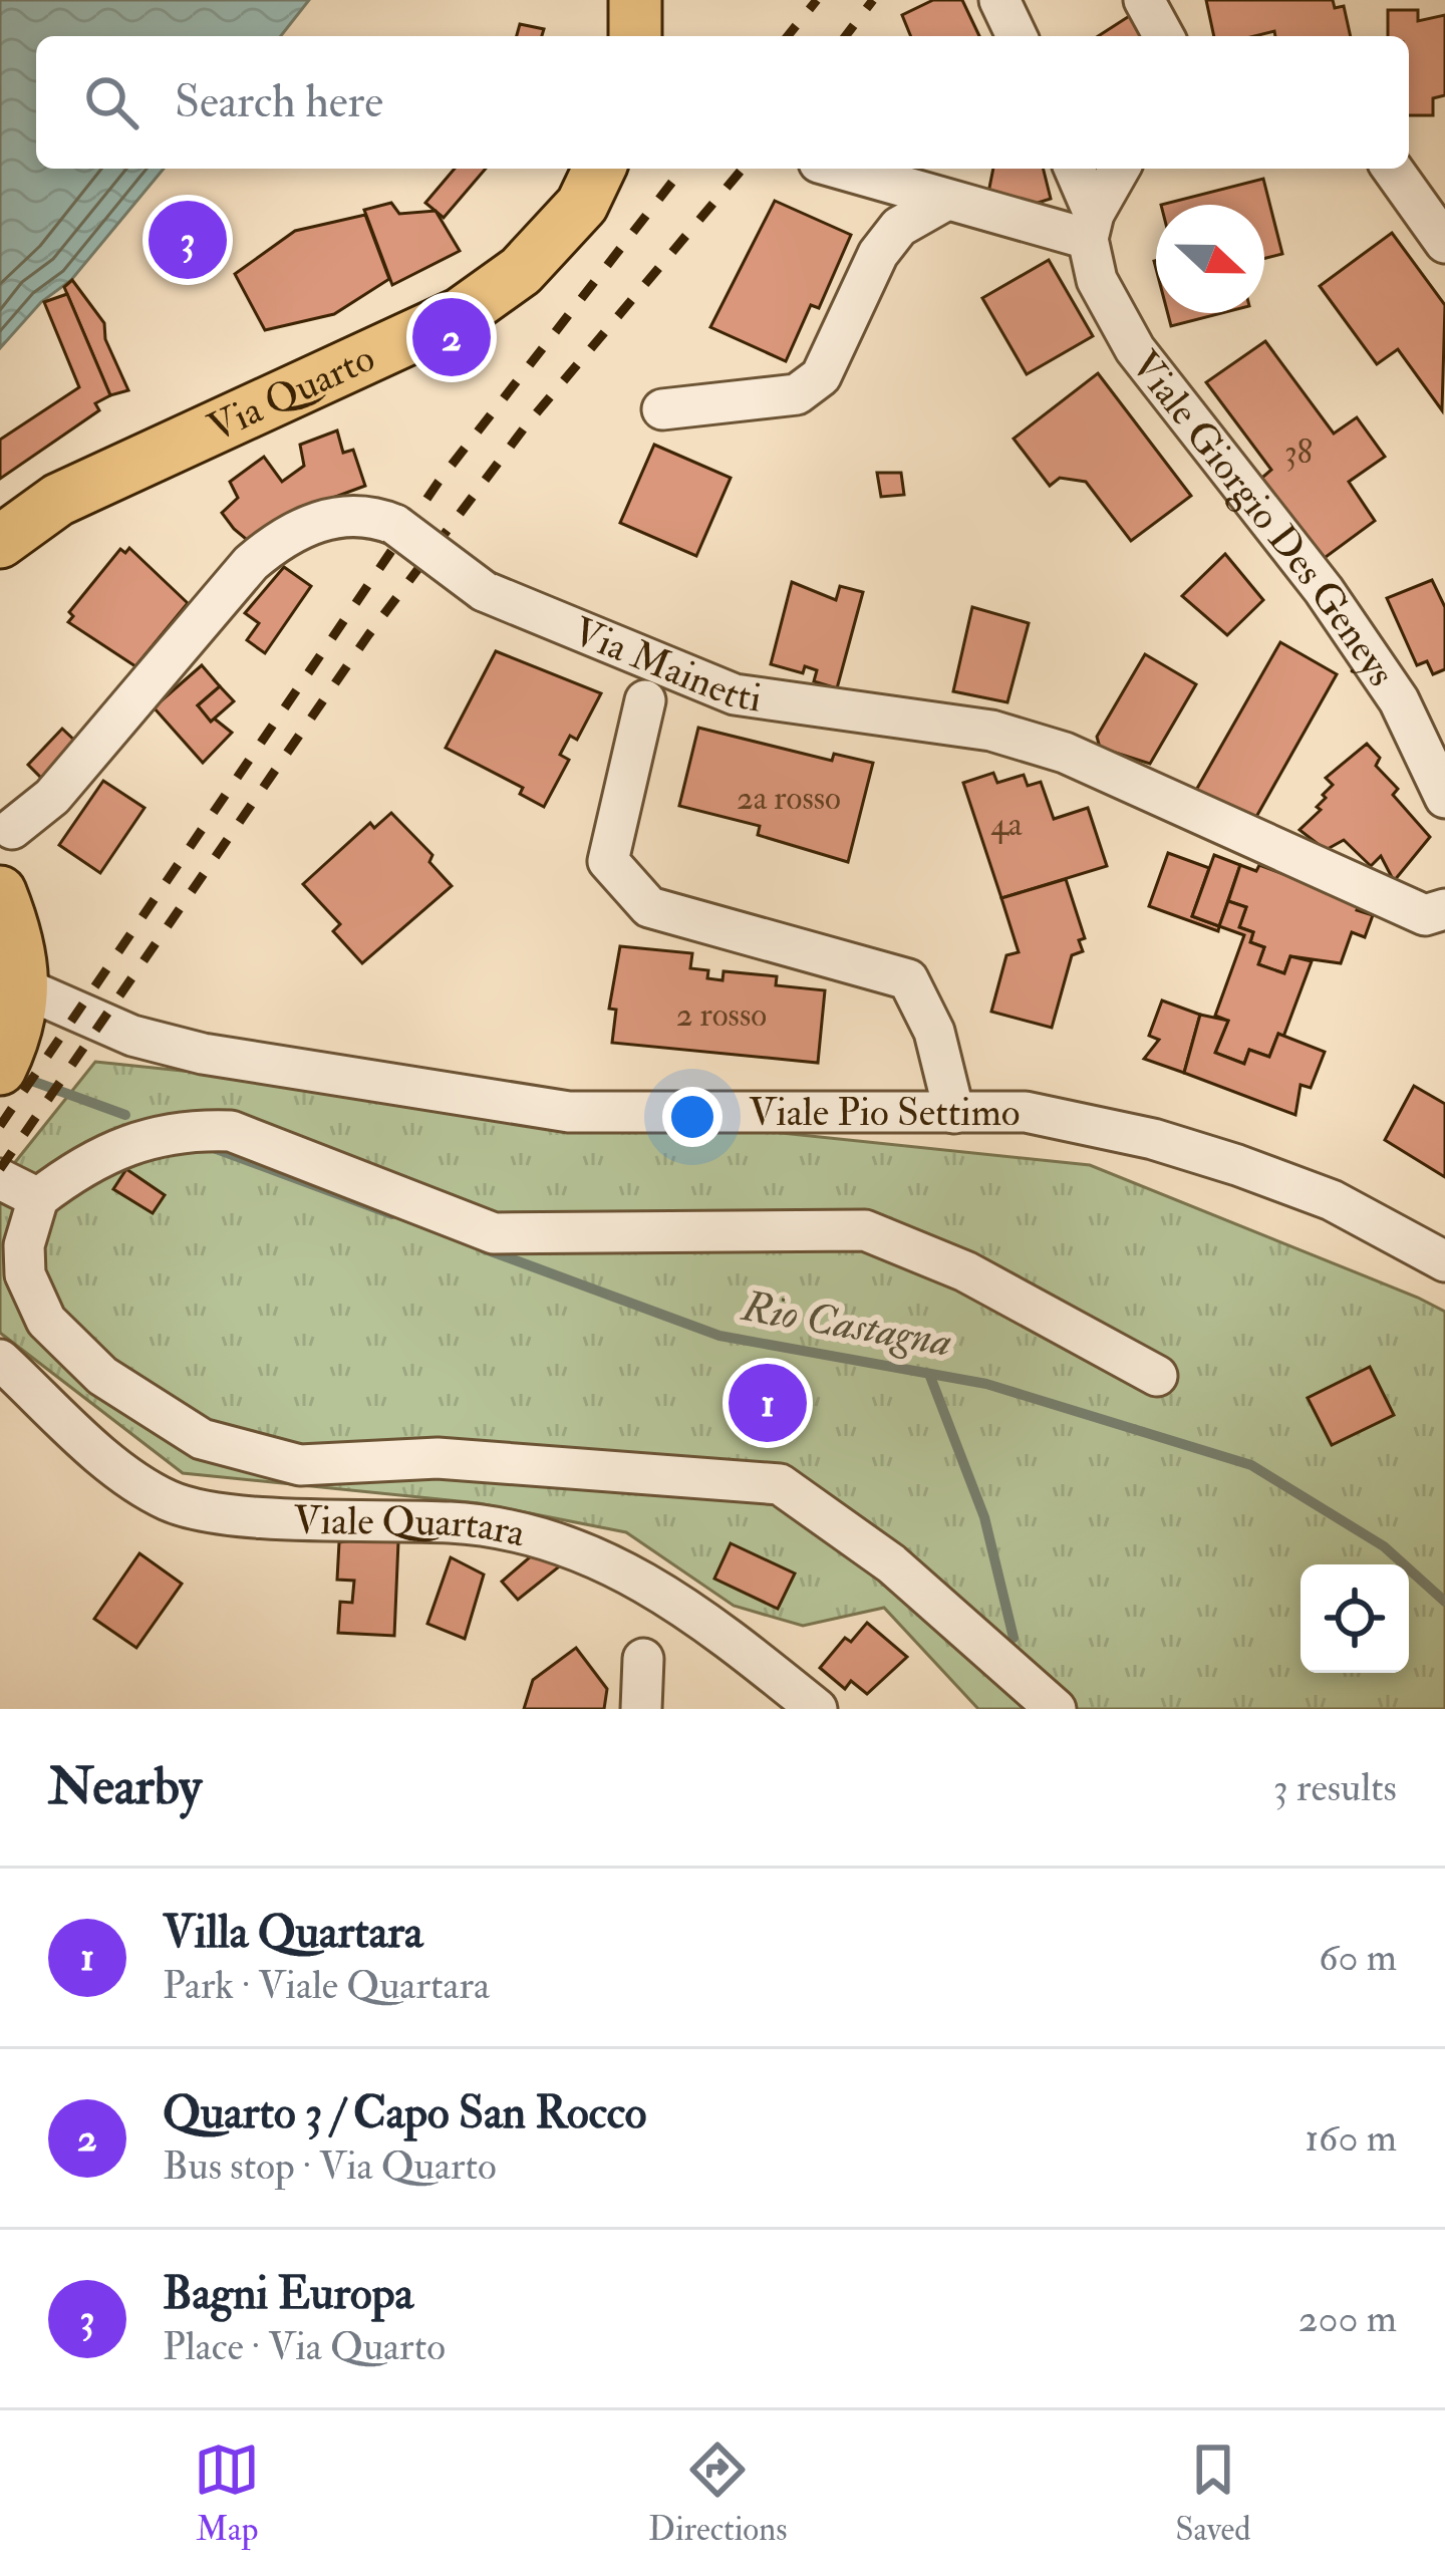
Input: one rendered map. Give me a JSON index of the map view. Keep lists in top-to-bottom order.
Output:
{
  "streets": {
    "main road": ["Via Quarto"],
    "street": [
      "Viale Giorgio Des Geneys",
      "Via Mainetti",
      "Viale Pio Settimo",
      "Viale Quartara"
    ]
  },
  "water": ["Rio Castagna"],
  "house_numbers": [
    "38",
    "2a rosso",
    "4a",
    "2 rosso"
  ],
  "north": "right",
  "page": {
    "search": "Search here",
    "pins": ["3", "2", "1"],
    "heading": ["Nearby", "3 results"],
    "list": [
      {
        "mark": "1",
        "name": "Villa Quartara",
        "note": "Park · Viale Quartara",
        "value": "60 m"
      },
      {
        "mark": "2",
        "name": "Quarto 3 / Capo San Rocco",
        "note": "Bus stop · Via Quarto",
        "value": "160 m"
      },
      {
        "mark": "3",
        "name": "Bagni Europa",
        "note": "Place · Via Quarto",
        "value": "200 m"
      }
    ],
    "nav": ["Map", "Directions", "Saved"]
  }
}
